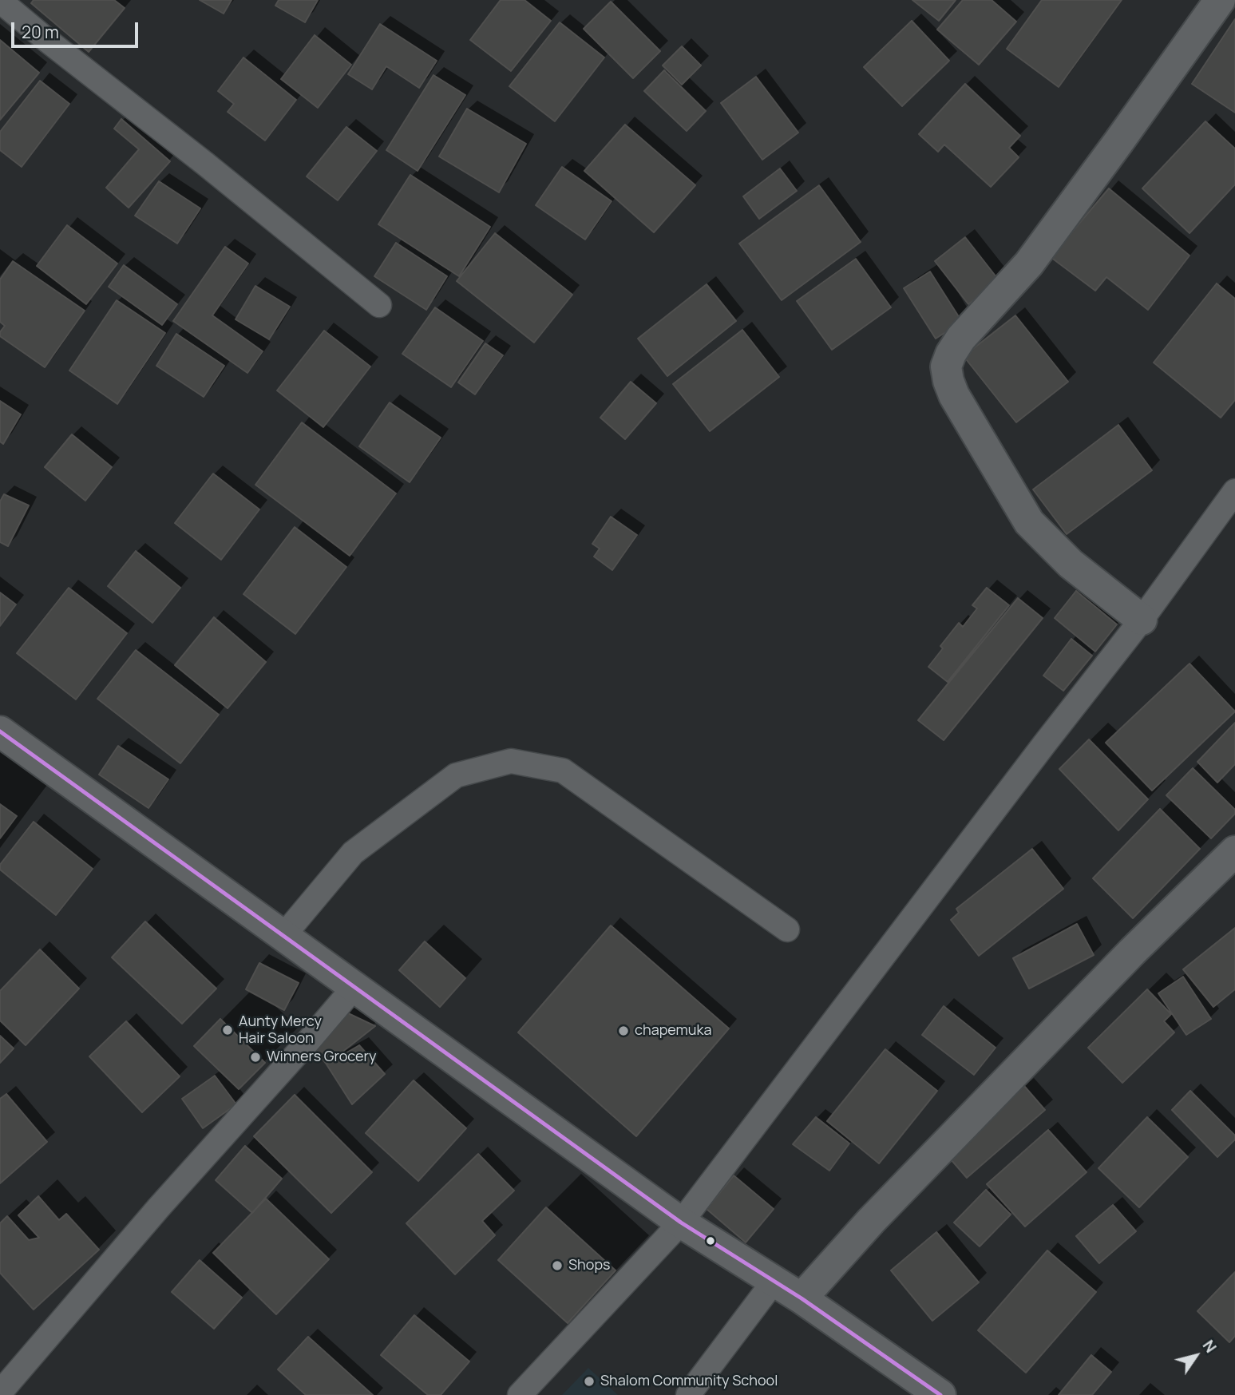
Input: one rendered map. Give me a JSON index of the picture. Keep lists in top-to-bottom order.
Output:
{
  "places": [
    "Aunty Mercy Hair Saloon",
    "chapemuka",
    "Winners Grocery",
    "Shops",
    "Shalom Community School"
  ],
  "scale_bar": "20 m",
  "north": "top right"
}
